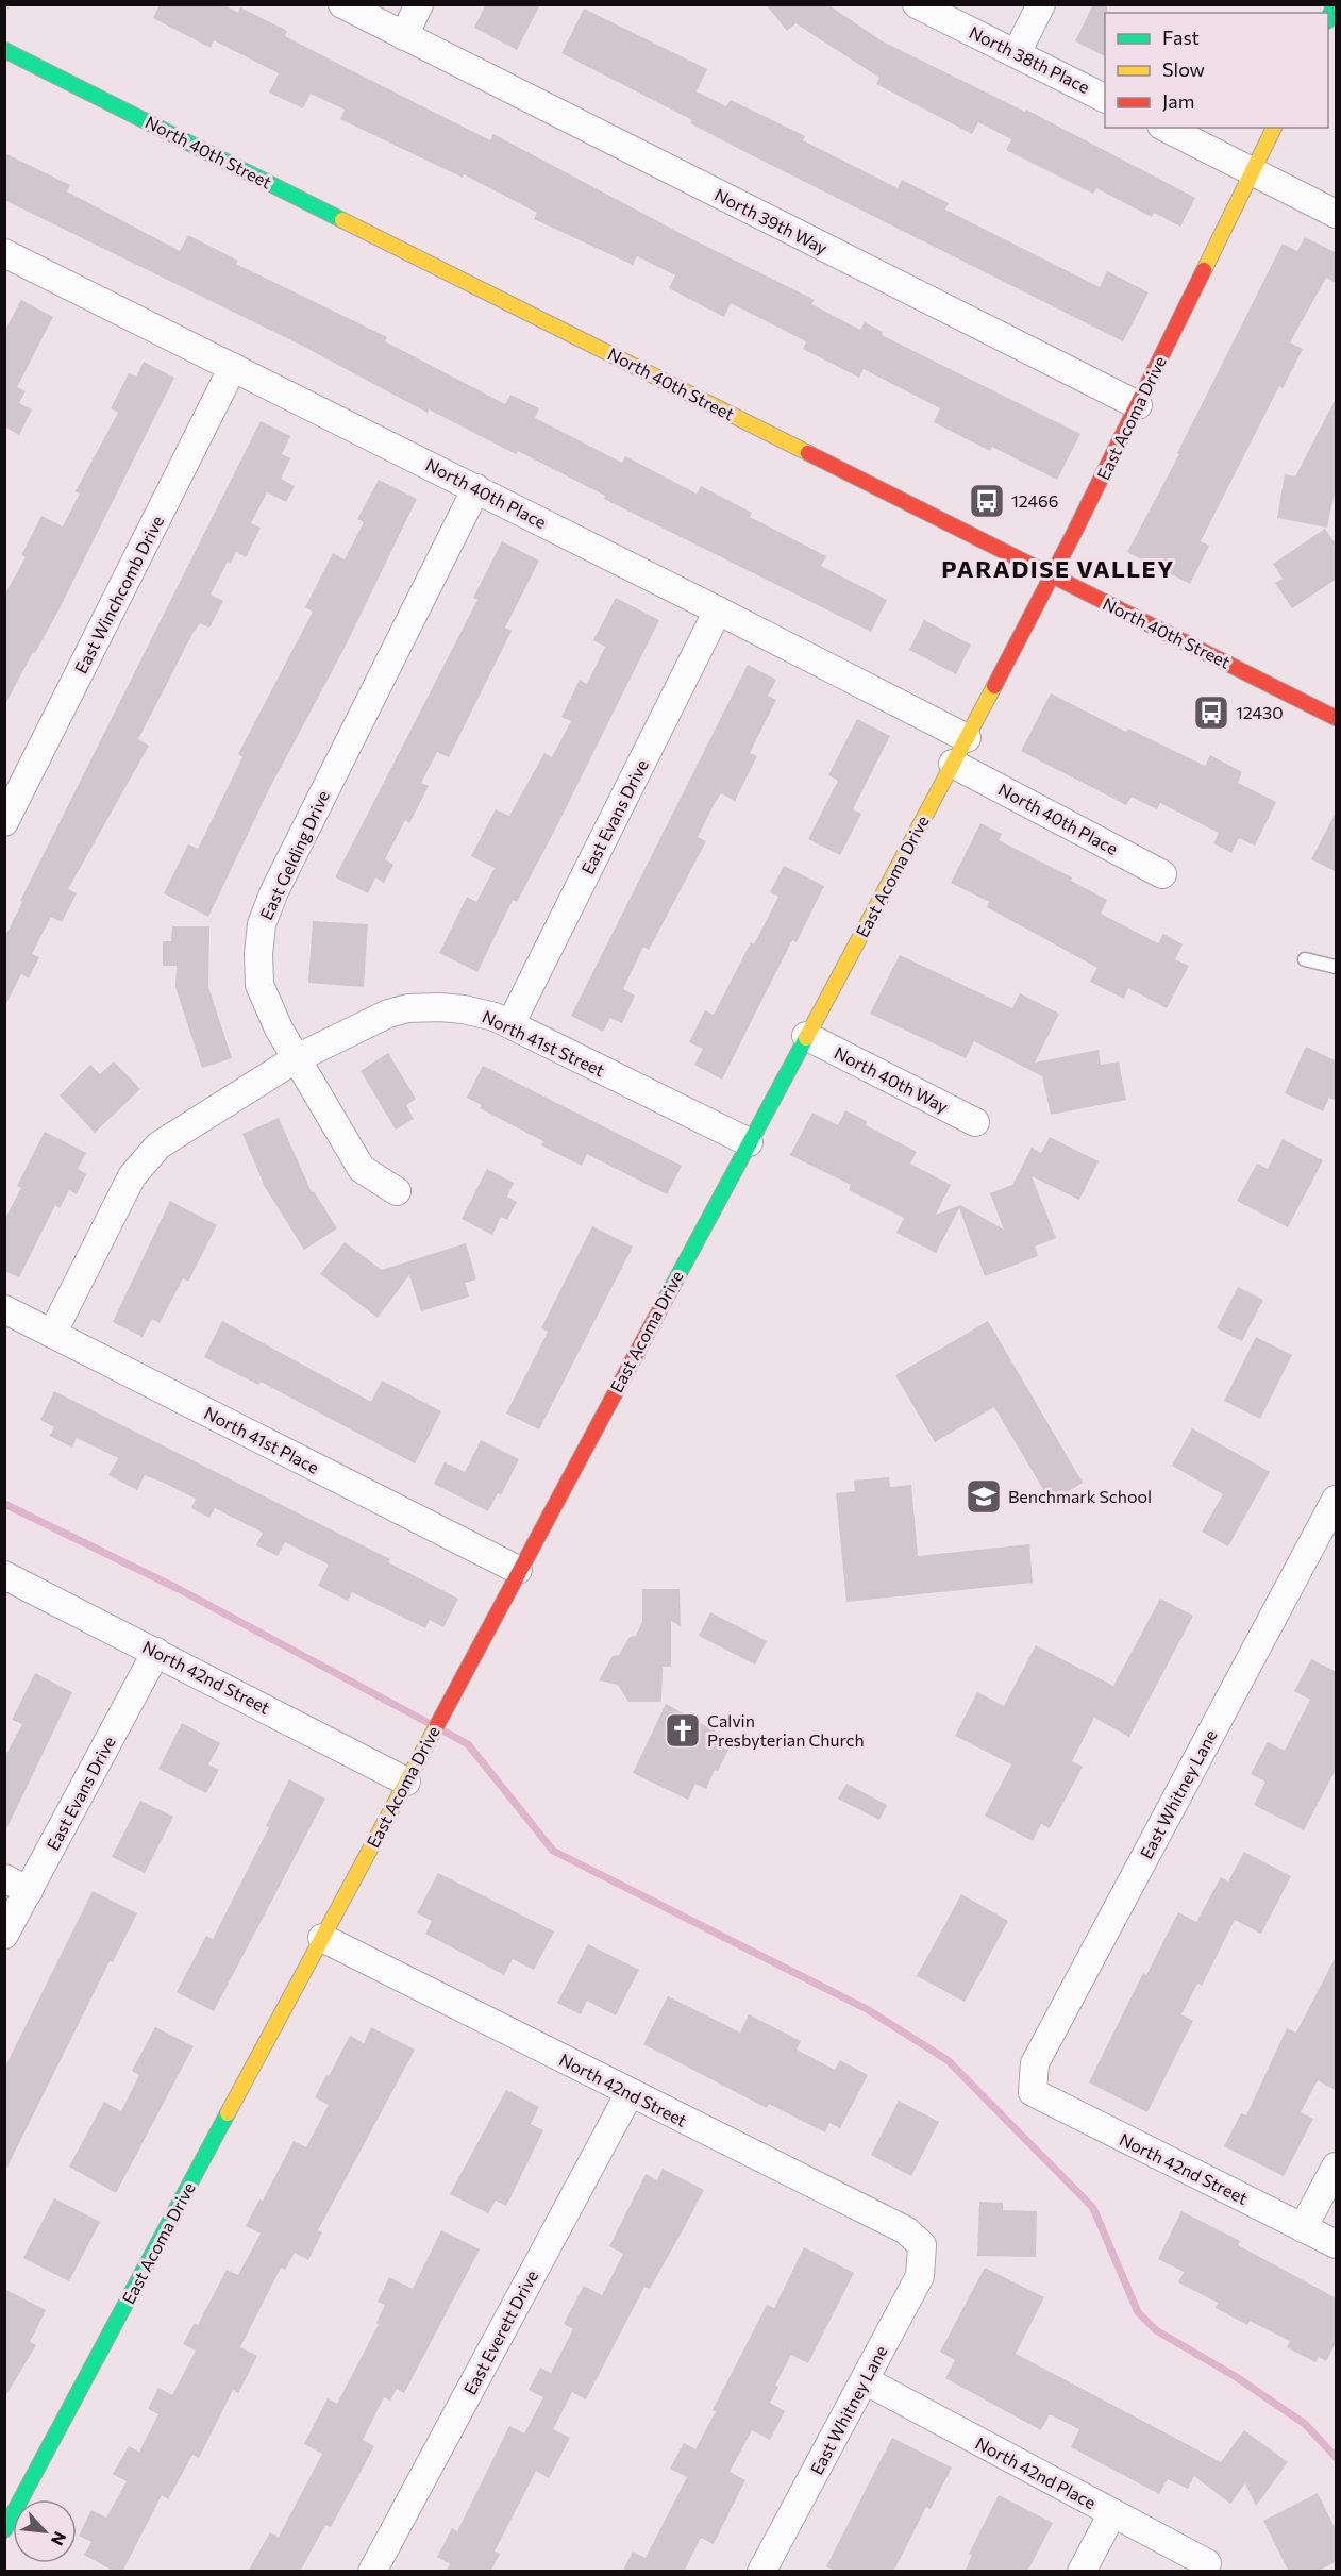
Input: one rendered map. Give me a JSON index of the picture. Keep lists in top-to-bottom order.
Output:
{
  "streets": {
    "street": [
      "North 38th Place",
      "North 40th Street",
      "North 39th Way",
      "East Acoma Drive",
      "North 40th Place",
      "East Winchcomb Drive",
      "East Evans Drive",
      "East Gelding Drive",
      "North 41st Street",
      "North 40th Way",
      "North 41st Place",
      "North 42nd Street",
      "East Whitney Lane",
      "East Everett Drive",
      "North 42nd Place"
    ]
  },
  "crossings": [
    ["North 40th Street", "East Acoma Drive"],
    ["North 39th Way", "East Acoma Drive"],
    ["East Acoma Drive", "North 40th Place"],
    ["East Acoma Drive", "North 41st Street"],
    ["East Acoma Drive", "North 40th Way"],
    ["East Acoma Drive", "North 41st Place"],
    ["East Acoma Drive", "North 42nd Street"],
    ["North 40th Place", "East Winchcomb Drive"],
    ["North 40th Place", "East Evans Drive"],
    ["North 40th Place", "East Gelding Drive"],
    ["East Evans Drive", "North 41st Street"],
    ["East Evans Drive", "North 42nd Street"],
    ["East Gelding Drive", "North 41st Street"],
    ["North 42nd Street", "East Whitney Lane"],
    ["North 42nd Street", "East Everett Drive"],
    ["East Whitney Lane", "North 42nd Place"]
  ],
  "districts": ["PARADISE VALLEY"],
  "places": {
    "bus stop": ["12466", "12430"],
    "school or university": ["Benchmark School"],
    "church": ["Calvin Presbyterian Church"]
  },
  "legend": ["Fast", "Slow", "Jam"],
  "north": "bottom right"
}
